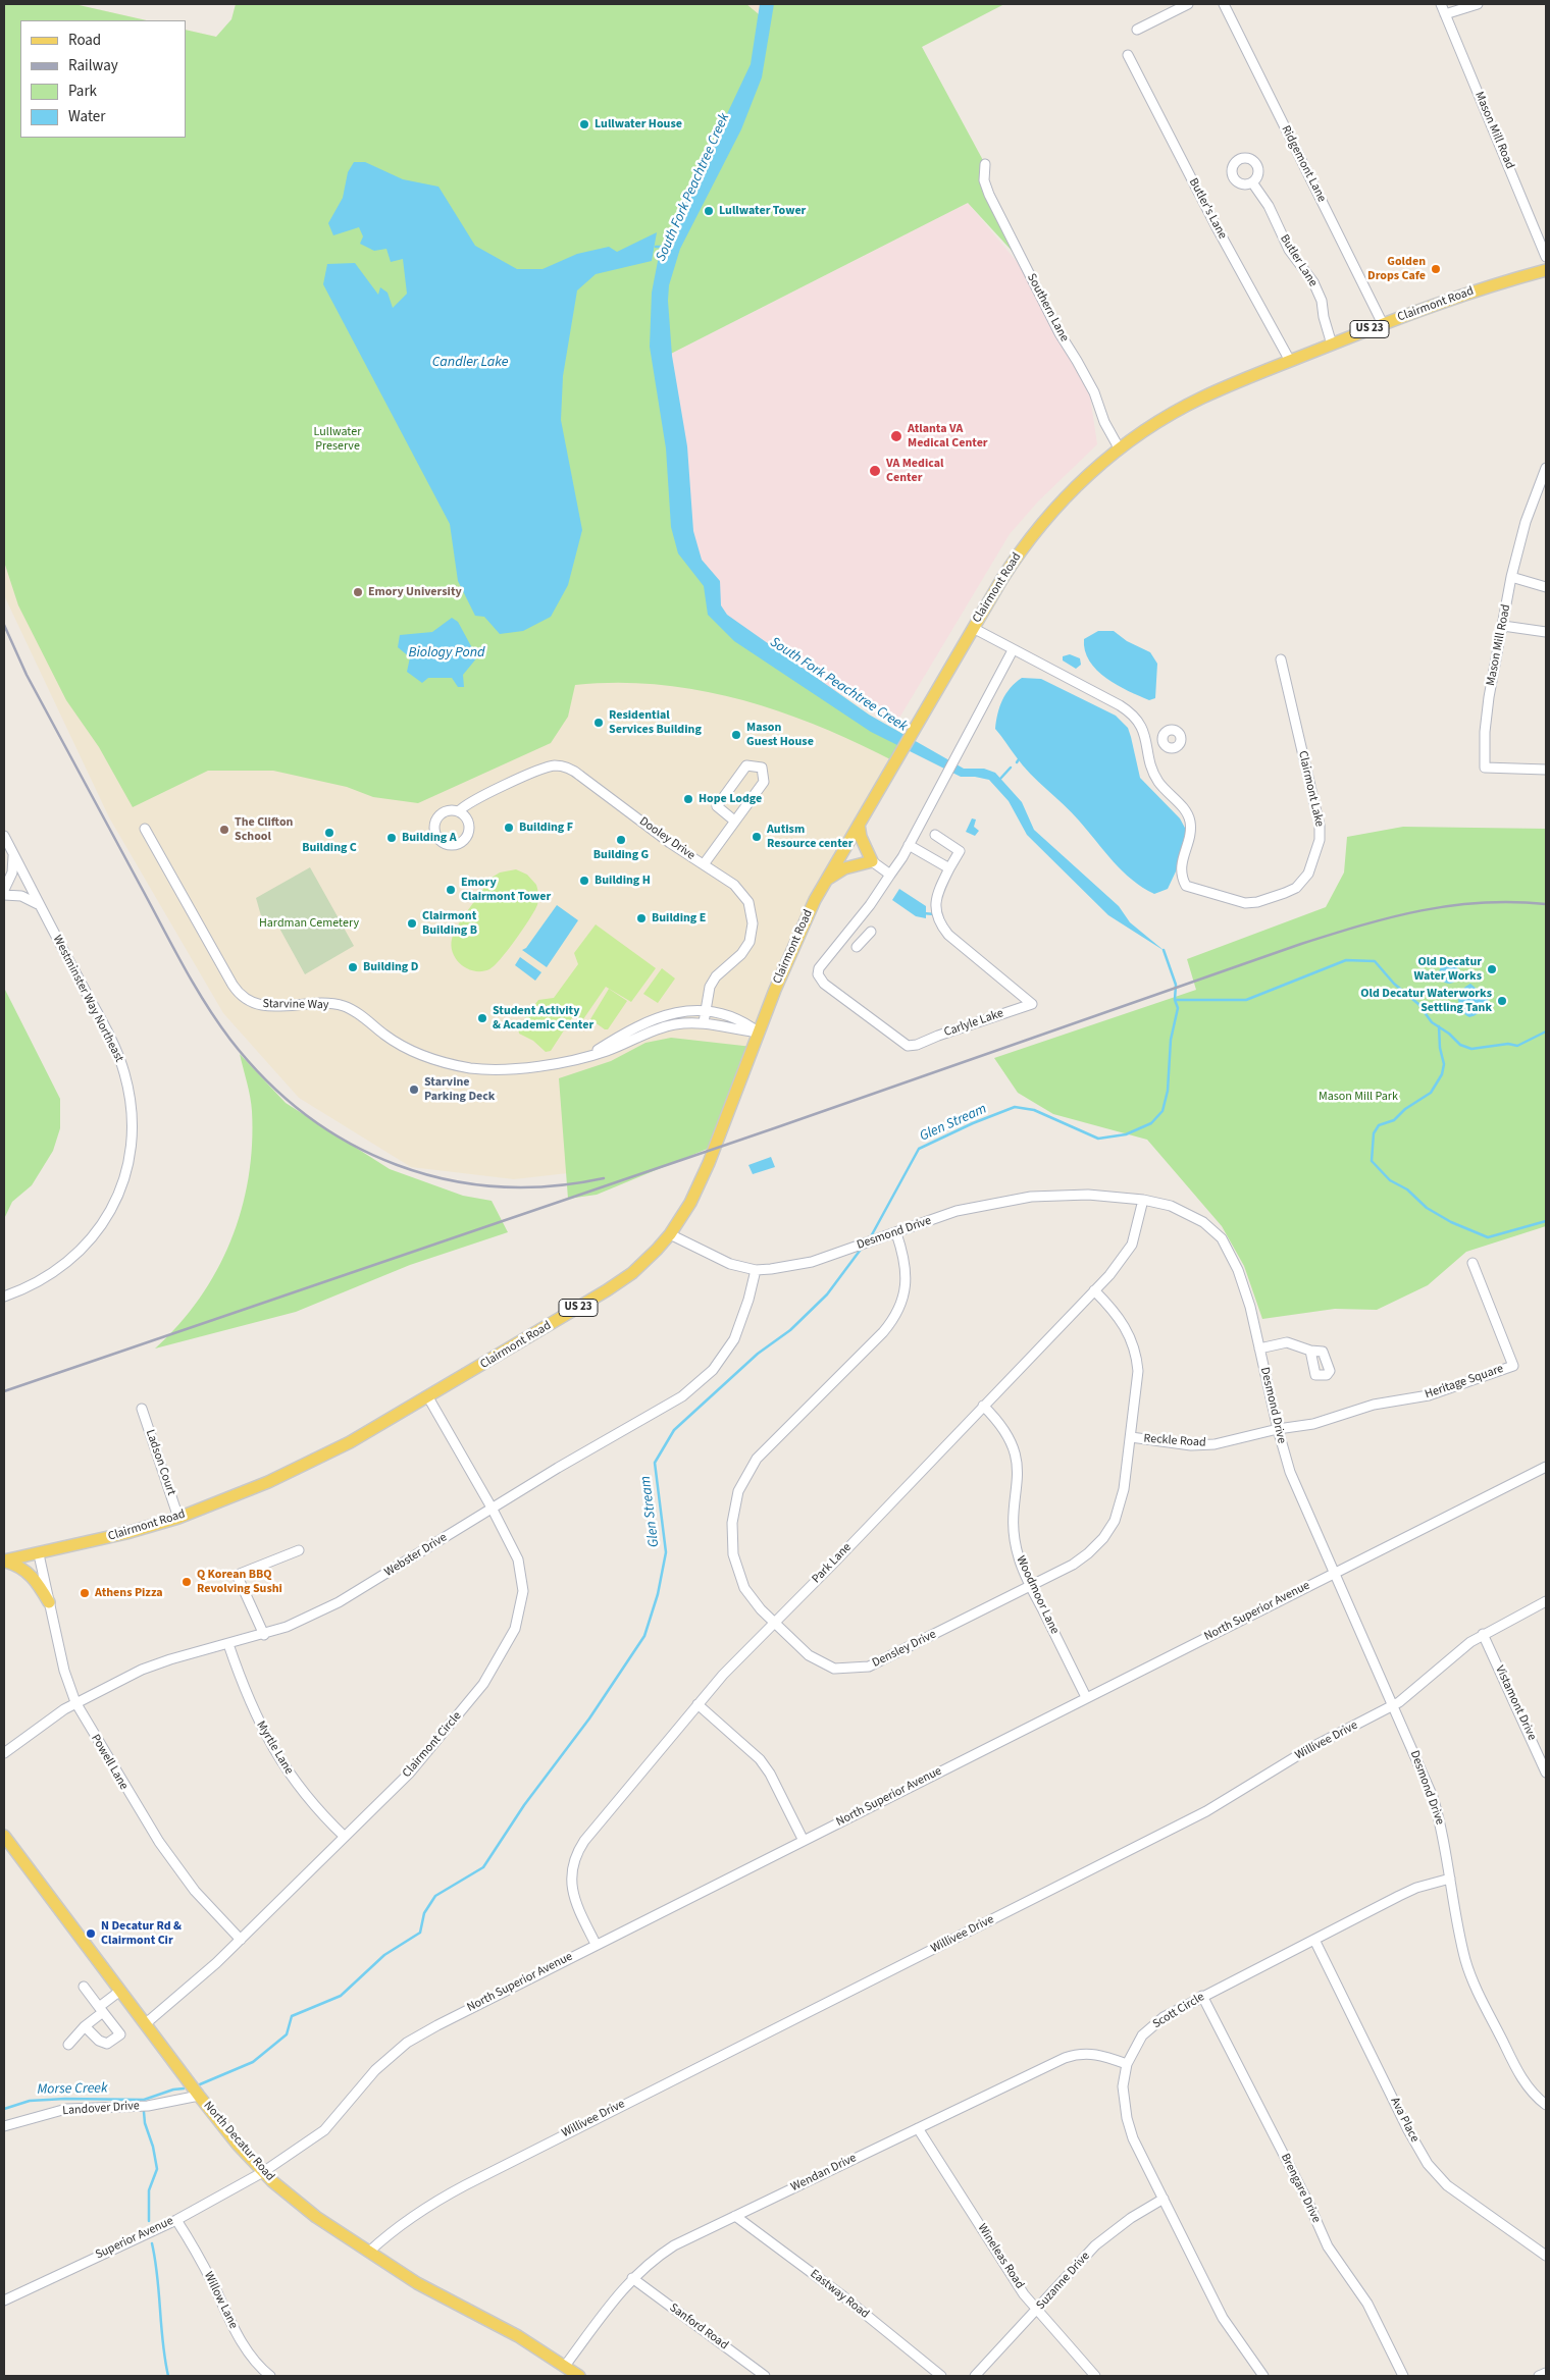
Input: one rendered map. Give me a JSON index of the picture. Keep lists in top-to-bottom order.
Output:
{
  "streets": {
    "main road": ["Clairmont Road", "US 23", "North Decatur Road"],
    "street": [
      "Mason Mill Road",
      "Ridgemont Lane",
      "Butler's Lane",
      "Butler Lane",
      "Southern Lane",
      "Clairmont Lake",
      "Dooley Drive",
      "Westminster Way Northeast",
      "Starvine Way",
      "Carlyle Lake",
      "Desmond Drive",
      "Heritage Square",
      "Reckle Road",
      "Ladson Court",
      "Webster Drive",
      "Park Lane",
      "Woodmoor Lane",
      "North Superior Avenue",
      "Densley Drive",
      "Vistamont Drive",
      "Willivee Drive",
      "Clairmont Circle",
      "Myrtle Lane",
      "Powell Lane",
      "Scott Circle",
      "Landover Drive",
      "Ava Place",
      "Wendan Drive",
      "Brengare Drive",
      "Superior Avenue",
      "Wineleas Road",
      "Suzanne Drive",
      "Eastway Road",
      "Willow Lane",
      "Sanford Road"
    ]
  },
  "crossings": [
    ["Ridgemont Lane", "Clairmont Road"],
    ["Butler's Lane", "Clairmont Road"],
    ["Butler Lane", "Clairmont Road"],
    ["Clairmont Road", "Southern Lane"],
    ["Clairmont Road", "Clairmont Lake"],
    ["Clairmont Road", "Starvine Way"],
    ["Clairmont Road", "Desmond Drive"],
    ["Clairmont Road", "Ladson Court"],
    ["Clairmont Road", "Clairmont Circle"],
    ["Clairmont Road", "Powell Lane"],
    ["Dooley Drive", "Starvine Way"],
    ["Desmond Drive", "Heritage Square"],
    ["Desmond Drive", "Reckle Road"],
    ["Desmond Drive", "Webster Drive"],
    ["Desmond Drive", "Park Lane"],
    ["Desmond Drive", "North Superior Avenue"],
    ["Desmond Drive", "Densley Drive"],
    ["Desmond Drive", "Willivee Drive"],
    ["Desmond Drive", "Scott Circle"],
    ["Heritage Square", "Reckle Road"],
    ["Reckle Road", "Densley Drive"],
    ["Webster Drive", "Clairmont Circle"],
    ["Webster Drive", "Myrtle Lane"],
    ["Webster Drive", "Powell Lane"],
    ["Park Lane", "Woodmoor Lane"],
    ["Park Lane", "North Superior Avenue"],
    ["Park Lane", "Densley Drive"],
    ["Woodmoor Lane", "North Superior Avenue"],
    ["Woodmoor Lane", "Densley Drive"],
    ["North Superior Avenue", "North Decatur Road"],
    ["North Superior Avenue", "Superior Avenue"],
    ["Vistamont Drive", "Willivee Drive"],
    ["Willivee Drive", "North Decatur Road"],
    ["Clairmont Circle", "Myrtle Lane"],
    ["Clairmont Circle", "Powell Lane"],
    ["Clairmont Circle", "North Decatur Road"],
    ["Scott Circle", "Ava Place"],
    ["Scott Circle", "Wendan Drive"],
    ["Scott Circle", "Brengare Drive"],
    ["Scott Circle", "Suzanne Drive"],
    ["Landover Drive", "North Decatur Road"],
    ["North Decatur Road", "Wendan Drive"],
    ["North Decatur Road", "Superior Avenue"],
    ["Wendan Drive", "Wineleas Road"],
    ["Wendan Drive", "Eastway Road"],
    ["Wendan Drive", "Sanford Road"],
    ["Superior Avenue", "Willow Lane"],
    ["Wineleas Road", "Suzanne Drive"]
  ],
  "water": [
    "South Fork Peachtree Creek",
    "Candler Lake",
    "Biology Pond",
    "Glen Stream",
    "Morse Creek"
  ],
  "parks": ["Lullwater Preserve", "Hardman Cemetery", "Mason Mill Park"],
  "places": [
    "Lullwater House",
    "Lullwater Tower",
    "Golden Drops Cafe",
    "Atlanta VA Medical Center",
    "VA Medical Center",
    "Emory University",
    "Residential Services Building",
    "Mason Guest House",
    "Hope Lodge",
    "Building F",
    "The Clifton School",
    "Building C",
    "Autism Resource center",
    "Building A",
    "Building G",
    "Building H",
    "Emory Clairmont Tower",
    "Building E",
    "Clairmont Building B",
    "Building D",
    "Old Decatur Water Works",
    "Old Decatur Waterworks Settling Tank",
    "Student Activity & Academic Center",
    "Starvine Parking Deck",
    "Q Korean BBQ Revolving Sushi",
    "Athens Pizza",
    "N Decatur Rd & Clairmont Cir"
  ],
  "legend": [
    "Road",
    "Railway",
    "Park",
    "Water"
  ]
}
